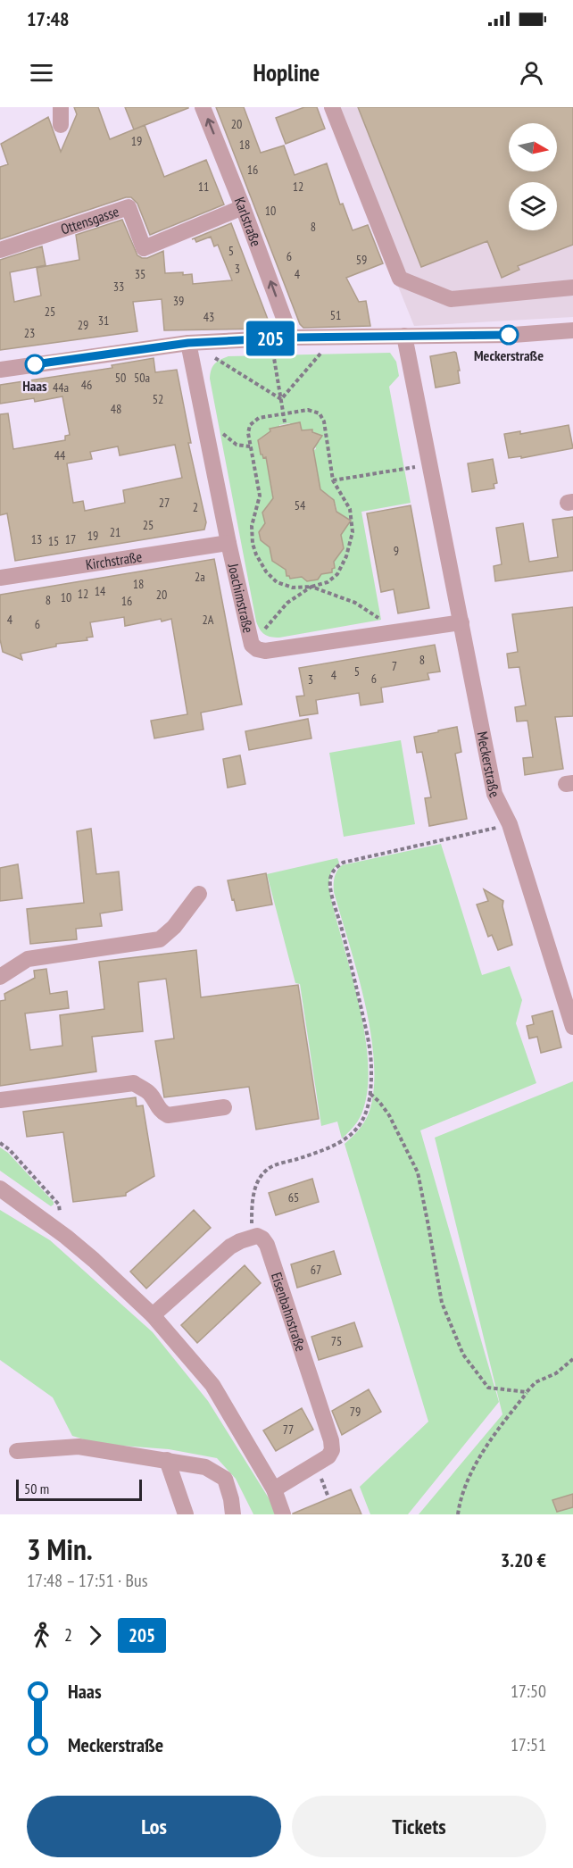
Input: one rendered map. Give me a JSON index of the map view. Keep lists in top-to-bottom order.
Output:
{
  "streets": {
    "street": [
      "Ottensgasse",
      "Karlstraße",
      "Kirchstraße",
      "Joachimstraße",
      "Meckerstraße",
      "Eisenbahnstraße"
    ]
  },
  "crossings": [
    ["Ottensgasse", "Karlstraße"],
    ["Kirchstraße", "Joachimstraße"],
    ["Joachimstraße", "Meckerstraße"]
  ],
  "one_way": ["Karlstraße"],
  "places": ["Meckerstraße", "Haas"],
  "lines": ["bus line 205"],
  "house_numbers": [
    "20",
    "19",
    "18",
    "16",
    "11",
    "12",
    "10",
    "8",
    "5",
    "6",
    "59",
    "3",
    "35",
    "4",
    "33",
    "39",
    "25",
    "51",
    "43",
    "31",
    "29",
    "23",
    "50",
    "50a",
    "46",
    "44a",
    "52",
    "48",
    "44",
    "27",
    "54",
    "2",
    "25",
    "21",
    "19",
    "13",
    "17",
    "15",
    "9",
    "2a",
    "18",
    "14",
    "12",
    "20",
    "10",
    "8",
    "16",
    "4",
    "2A",
    "6",
    "8",
    "7",
    "5",
    "4",
    "6",
    "3",
    "65",
    "67",
    "75",
    "79",
    "77"
  ],
  "scale_bar": "50 m",
  "north": "right",
  "page": {
    "status": "17:48",
    "header": "Hopline",
    "on_map": "205",
    "scale": "50 m",
    "heading": ["3 Min.", "17:48 – 17:51 · Bus", "3.20 €"],
    "legs": ["2", "205"],
    "list": [
      {
        "name": "Haas",
        "value": "17:50"
      },
      {
        "name": "Meckerstraße",
        "value": "17:51"
      }
    ],
    "buttons": ["Los", "Tickets"]
  }
}
